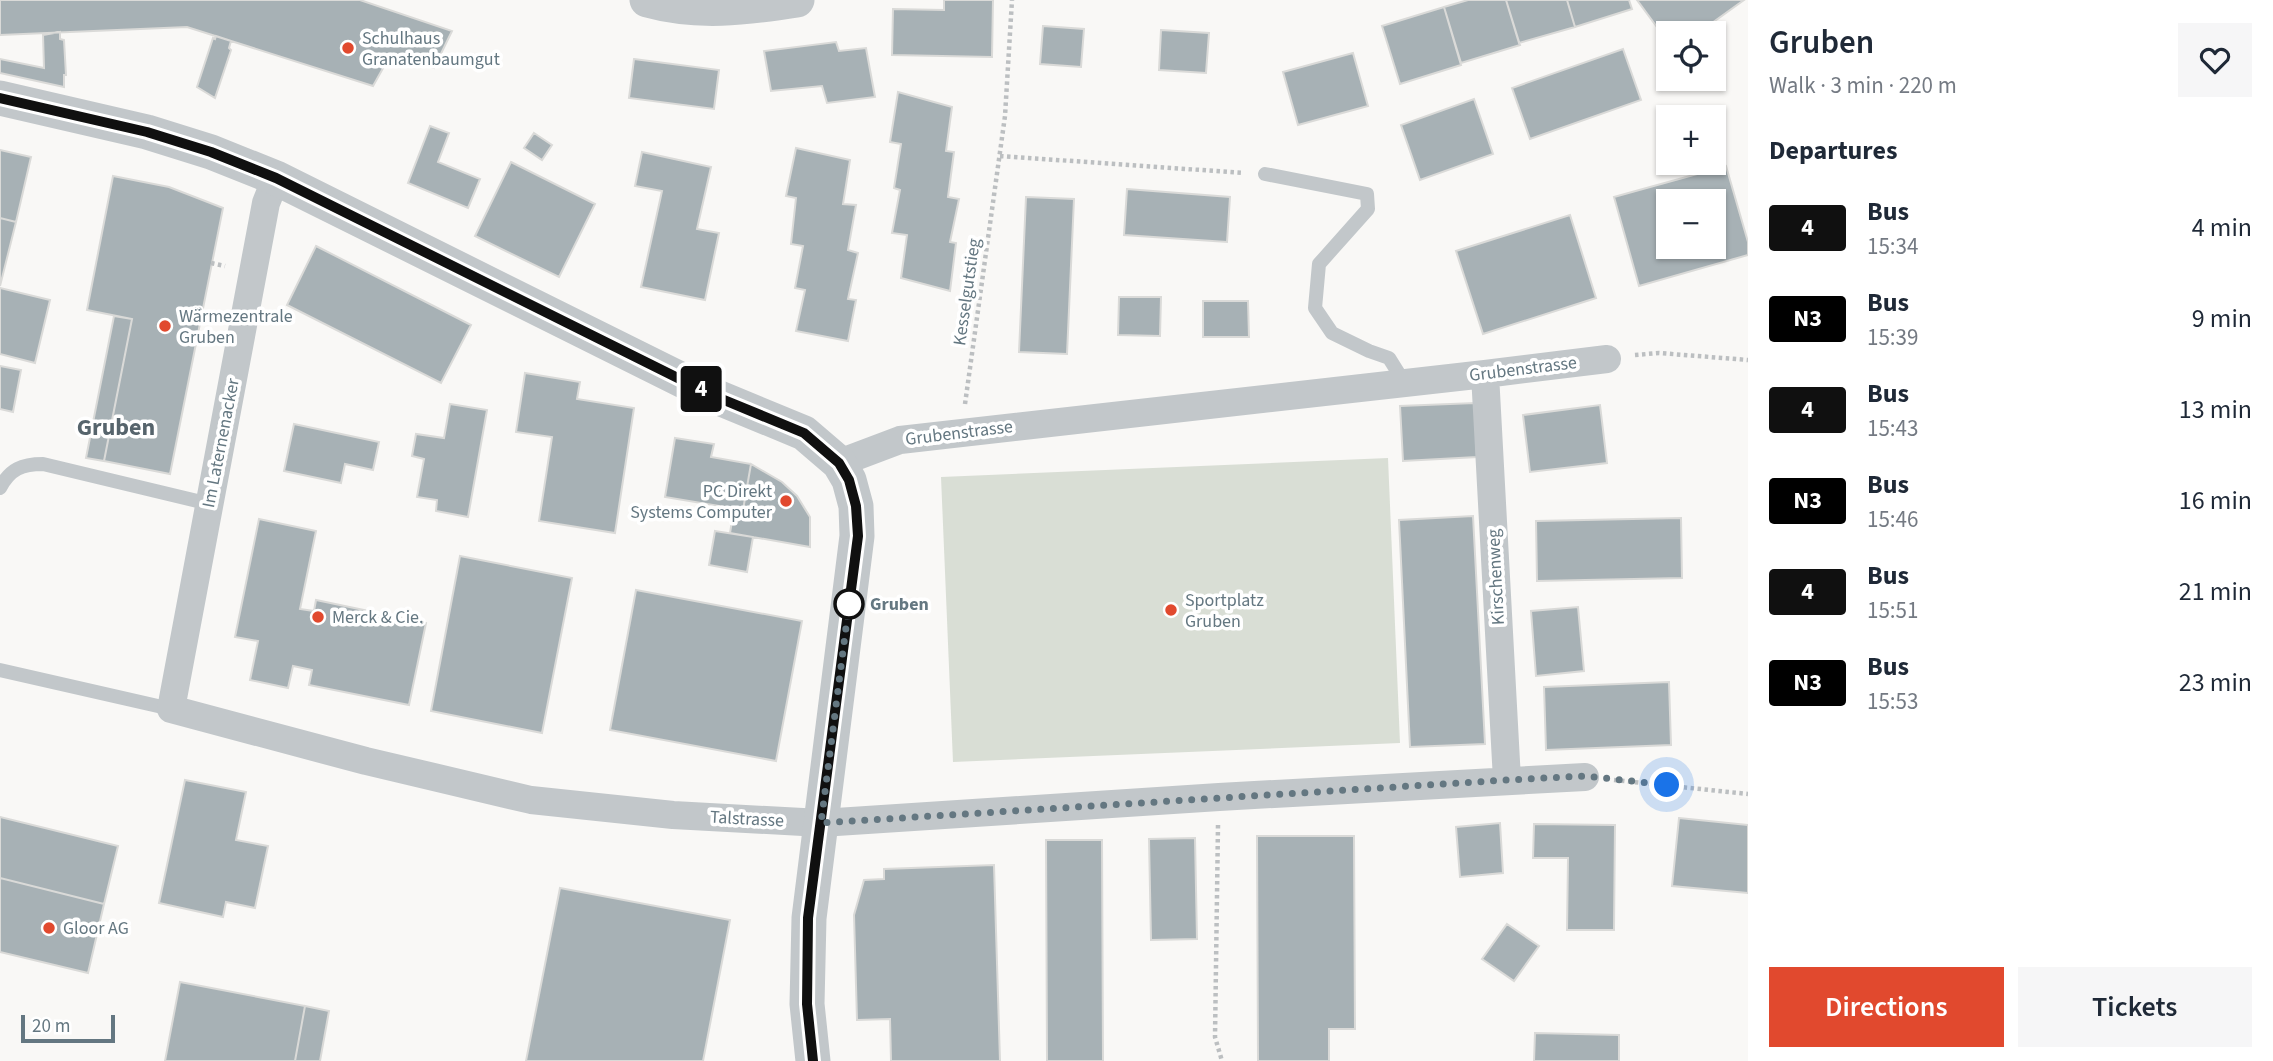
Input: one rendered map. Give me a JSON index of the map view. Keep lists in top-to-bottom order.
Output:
{
  "streets": {
    "street": [
      "Grubenstrasse",
      "Im Laternenacker",
      "Kirschenweg",
      "Talstrasse"
    ],
    "path": ["Kesselgutstieg"]
  },
  "crossings": [
    ["Kesselgutstieg", "Grubenstrasse"],
    ["Grubenstrasse", "Kirschenweg"],
    ["Im Laternenacker", "Talstrasse"],
    ["Kirschenweg", "Talstrasse"]
  ],
  "districts": ["Gruben"],
  "places": [
    "Schulhaus Granatenbaumgut",
    "Wärmezentrale Gruben",
    "PC Direkt Systems Computer",
    "Gruben",
    "Sportplatz Gruben",
    "Merck & Cie.",
    "Gloor AG"
  ],
  "lines": ["bus line 4"],
  "scale_bar": "20 m",
  "page": {
    "on_map": "4",
    "heading": [
      ["Gruben", "Walk · 3 min · 220 m"],
      "Departures"
    ],
    "map_buttons": ["+", "−"],
    "list": [
      {
        "mark": "4",
        "name": "Bus",
        "note": "15:34",
        "value": "4 min"
      },
      {
        "mark": "N3",
        "name": "Bus",
        "note": "15:39",
        "value": "9 min"
      },
      {
        "mark": "4",
        "name": "Bus",
        "note": "15:43",
        "value": "13 min"
      },
      {
        "mark": "N3",
        "name": "Bus",
        "note": "15:46",
        "value": "16 min"
      },
      {
        "mark": "4",
        "name": "Bus",
        "note": "15:51",
        "value": "21 min"
      },
      {
        "mark": "N3",
        "name": "Bus",
        "note": "15:53",
        "value": "23 min"
      }
    ],
    "buttons": ["Directions", "Tickets"],
    "scale": "20 m"
  }
}
